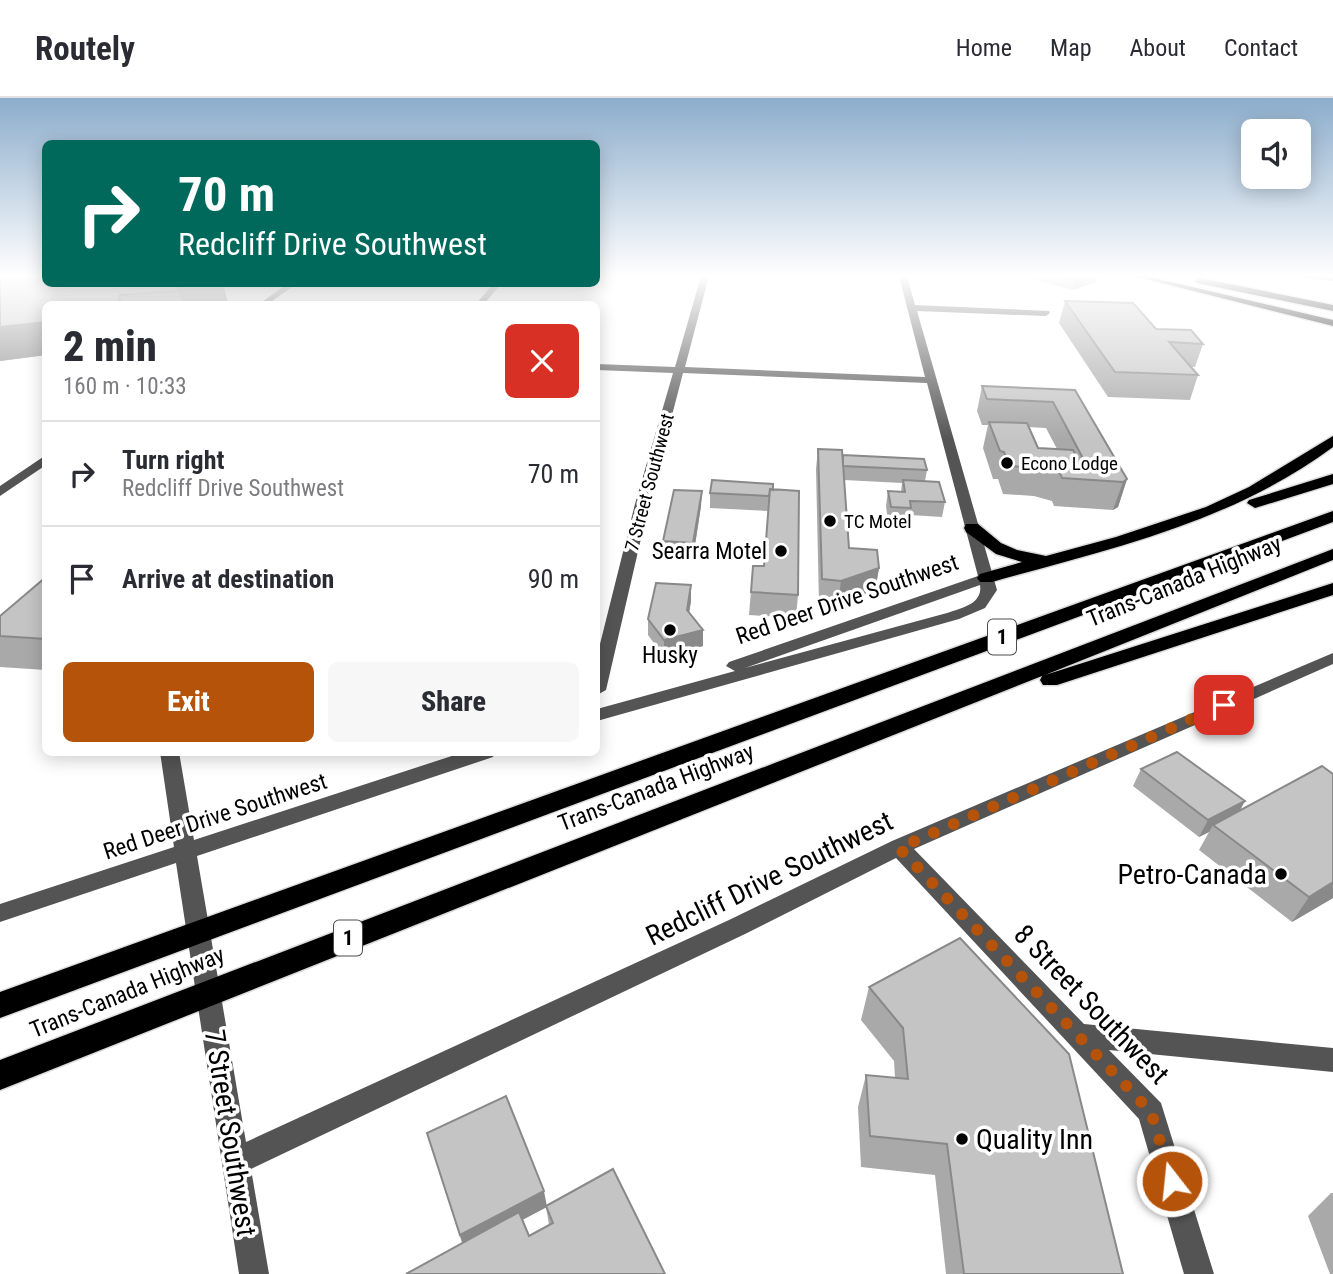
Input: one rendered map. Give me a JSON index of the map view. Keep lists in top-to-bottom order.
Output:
{
  "streets": {
    "highway": ["Trans-Canada Highway", "1"],
    "street": [
      "7 Street Southwest",
      "Red Deer Drive Southwest",
      "Redcliff Drive Southwest",
      "8 Street Southwest"
    ]
  },
  "crossings": [
    ["7 Street Southwest", "Trans-Canada Highway"],
    ["7 Street Southwest", "Red Deer Drive Southwest"],
    ["7 Street Southwest", "Redcliff Drive Southwest"],
    ["Redcliff Drive Southwest", "8 Street Southwest"]
  ],
  "places": [
    "Econo Lodge",
    "TC Motel",
    "Searra Motel",
    "Husky",
    "Petro-Canada",
    "Quality Inn"
  ],
  "page": {
    "header": "Routely",
    "nav": [
      "Home",
      "Map",
      "About",
      "Contact"
    ],
    "turn": ["70 m", "Redcliff Drive Southwest"],
    "heading": ["2 min", "160 m · 10:33"],
    "list": [
      {
        "name": "Turn right",
        "note": "Redcliff Drive Southwest",
        "value": "70 m"
      },
      {
        "name": "Arrive at destination",
        "value": "90 m"
      }
    ],
    "buttons": ["Exit", "Share"]
  }
}
